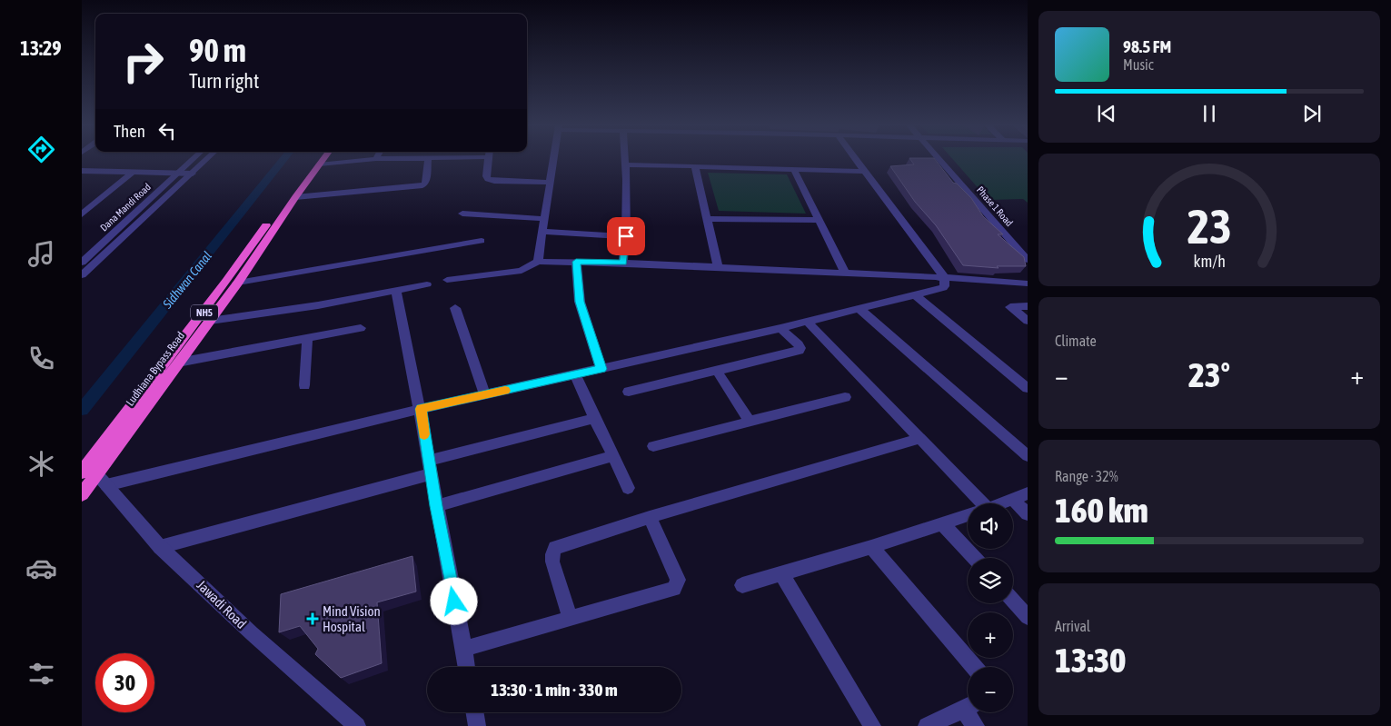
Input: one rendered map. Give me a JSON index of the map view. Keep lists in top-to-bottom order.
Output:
{
  "streets": {
    "highway": ["NH5", "Ludhiana Bypass Road"],
    "street": ["Phase 1 Road", "Dana Mandi Road", "Jawadi Road"]
  },
  "crossings": [
    ["Ludhiana Bypass Road", "Jawadi Road"]
  ],
  "water": ["Sidhwan Canal"],
  "places": {
    "health": ["Mind Vision Hospital"]
  },
  "page": {
    "tabs": "13:29",
    "turn": ["90 m", "Turn right"],
    "song": ["98.5 FM", "Music"],
    "then": "Then",
    "tile": [
      "Climate",
      ["Range · 32%", "160 km"],
      ["Arrival", "13:30"]
    ],
    "heat": ["−", "23°", "+"],
    "map_buttons": ["+", "−"],
    "limit": "30",
    "trip": "13:30 · 1 min · 330 m",
    "gauge": ["23", "km/h"]
  }
}
